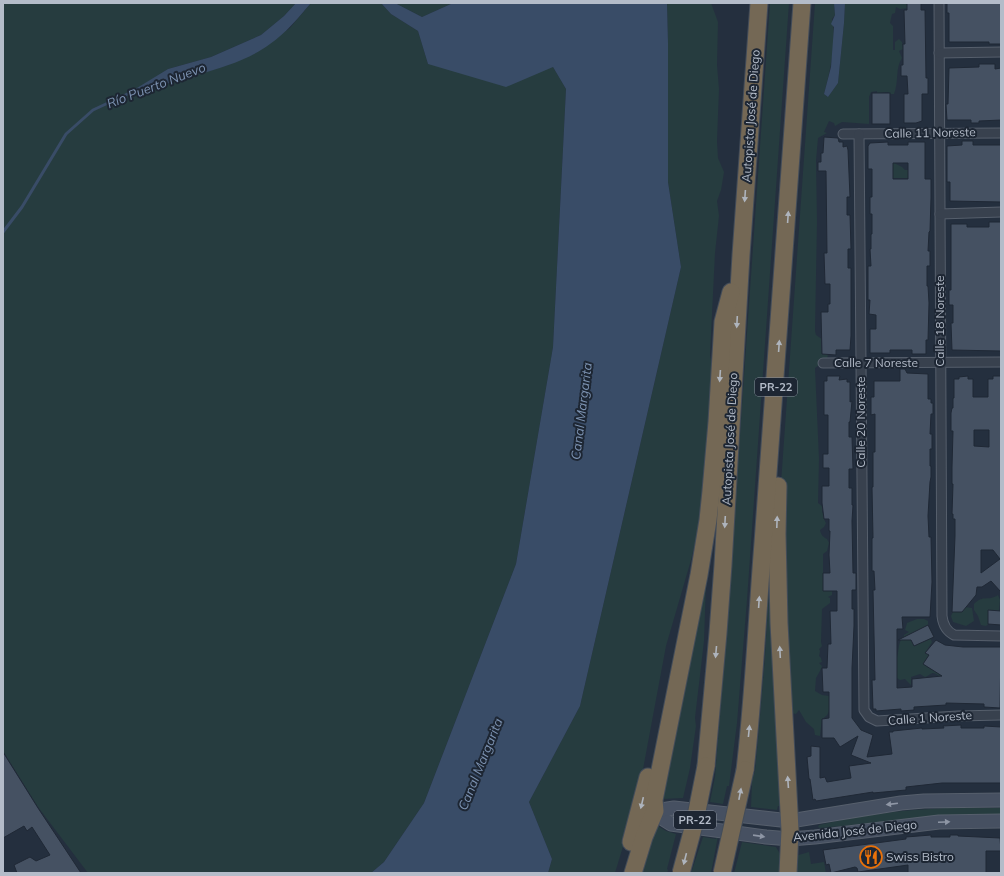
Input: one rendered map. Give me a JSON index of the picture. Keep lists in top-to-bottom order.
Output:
{
  "streets": {
    "highway": ["Autopista José de Diego", "PR-22"],
    "main road": ["Avenida José de Diego"],
    "street": [
      "Calle 11 Noreste",
      "Calle 18 Noreste",
      "Calle 7 Noreste",
      "Calle 20 Noreste",
      "Calle 1 Noreste"
    ]
  },
  "crossings": [
    ["Calle 11 Noreste", "Calle 18 Noreste"],
    ["Calle 11 Noreste", "Calle 20 Noreste"],
    ["Calle 18 Noreste", "Calle 7 Noreste"],
    ["Calle 7 Noreste", "Calle 20 Noreste"],
    ["Calle 20 Noreste", "Calle 1 Noreste"]
  ],
  "water": ["Río Puerto Nuevo", "Canal Margarita"],
  "places": {
    "restaurant": ["Swiss Bistro"]
  }
}
